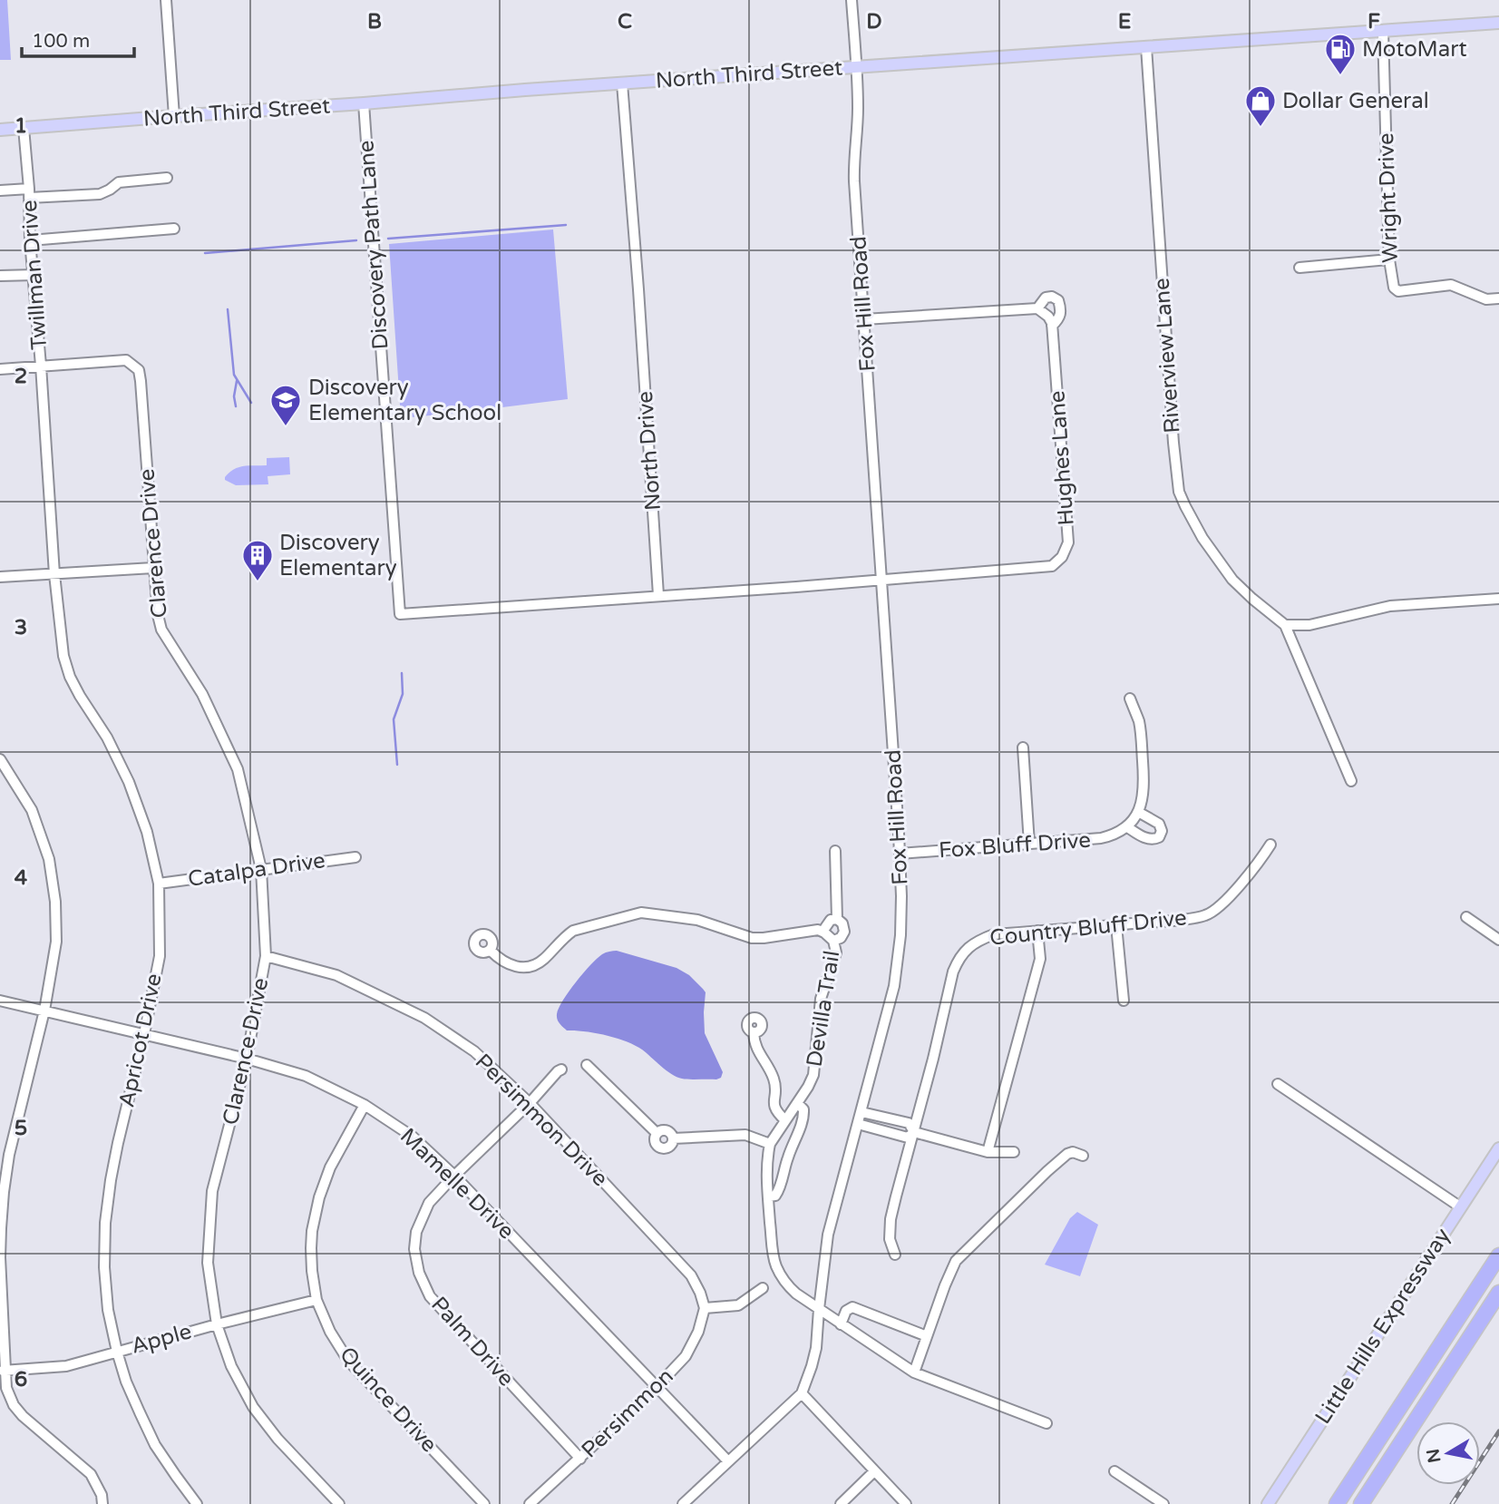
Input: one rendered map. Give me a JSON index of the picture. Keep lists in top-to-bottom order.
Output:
{
  "streets": {
    "main road": ["North Third Street", "Little Hills Expressway"],
    "street": [
      "Wright Drive",
      "Discovery Path Lane",
      "Twillman Drive",
      "Fox Hill Road",
      "Riverview Lane",
      "North Drive",
      "Hughes Lane",
      "Clarence Drive",
      "Fox Bluff Drive",
      "Catalpa Drive",
      "Country Bluff Drive",
      "Devilla Trail",
      "Apricot Drive",
      "Persimmon Drive",
      "Mamelle Drive",
      "Apple",
      "Palm Drive",
      "Quince Drive",
      "Persimmon"
    ]
  },
  "crossings": [
    ["North Third Street", "Wright Drive"],
    ["North Third Street", "Discovery Path Lane"],
    ["North Third Street", "Twillman Drive"],
    ["North Third Street", "Fox Hill Road"],
    ["North Third Street", "Riverview Lane"],
    ["North Third Street", "North Drive"],
    ["Discovery Path Lane", "North Drive"],
    ["Twillman Drive", "Clarence Drive"],
    ["Twillman Drive", "Apricot Drive"],
    ["Fox Hill Road", "Hughes Lane"],
    ["Fox Hill Road", "Fox Bluff Drive"],
    ["Fox Hill Road", "Devilla Trail"],
    ["Fox Hill Road", "Mamelle Drive"],
    ["Clarence Drive", "Catalpa Drive"],
    ["Clarence Drive", "Persimmon Drive"],
    ["Clarence Drive", "Mamelle Drive"],
    ["Clarence Drive", "Apple"],
    ["Catalpa Drive", "Apricot Drive"],
    ["Apricot Drive", "Mamelle Drive"],
    ["Apricot Drive", "Apple"],
    ["Persimmon Drive", "Palm Drive"],
    ["Persimmon Drive", "Persimmon"],
    ["Mamelle Drive", "Palm Drive"],
    ["Mamelle Drive", "Quince Drive"],
    ["Mamelle Drive", "Persimmon"],
    ["Apple", "Quince Drive"],
    ["Palm Drive", "Persimmon"]
  ],
  "places": {
    "fuel station": ["MotoMart"],
    "shop": ["Dollar General"],
    "school or university": ["Discovery Elementary School"],
    "building": ["Discovery Elementary"]
  },
  "scale_bar": "100 m",
  "north": "left",
  "grid": {
    "columns": [
      "B",
      "C",
      "D",
      "E",
      "F"
    ],
    "rows": [
      "1",
      "2",
      "3",
      "4",
      "5",
      "6"
    ]
  }
}
